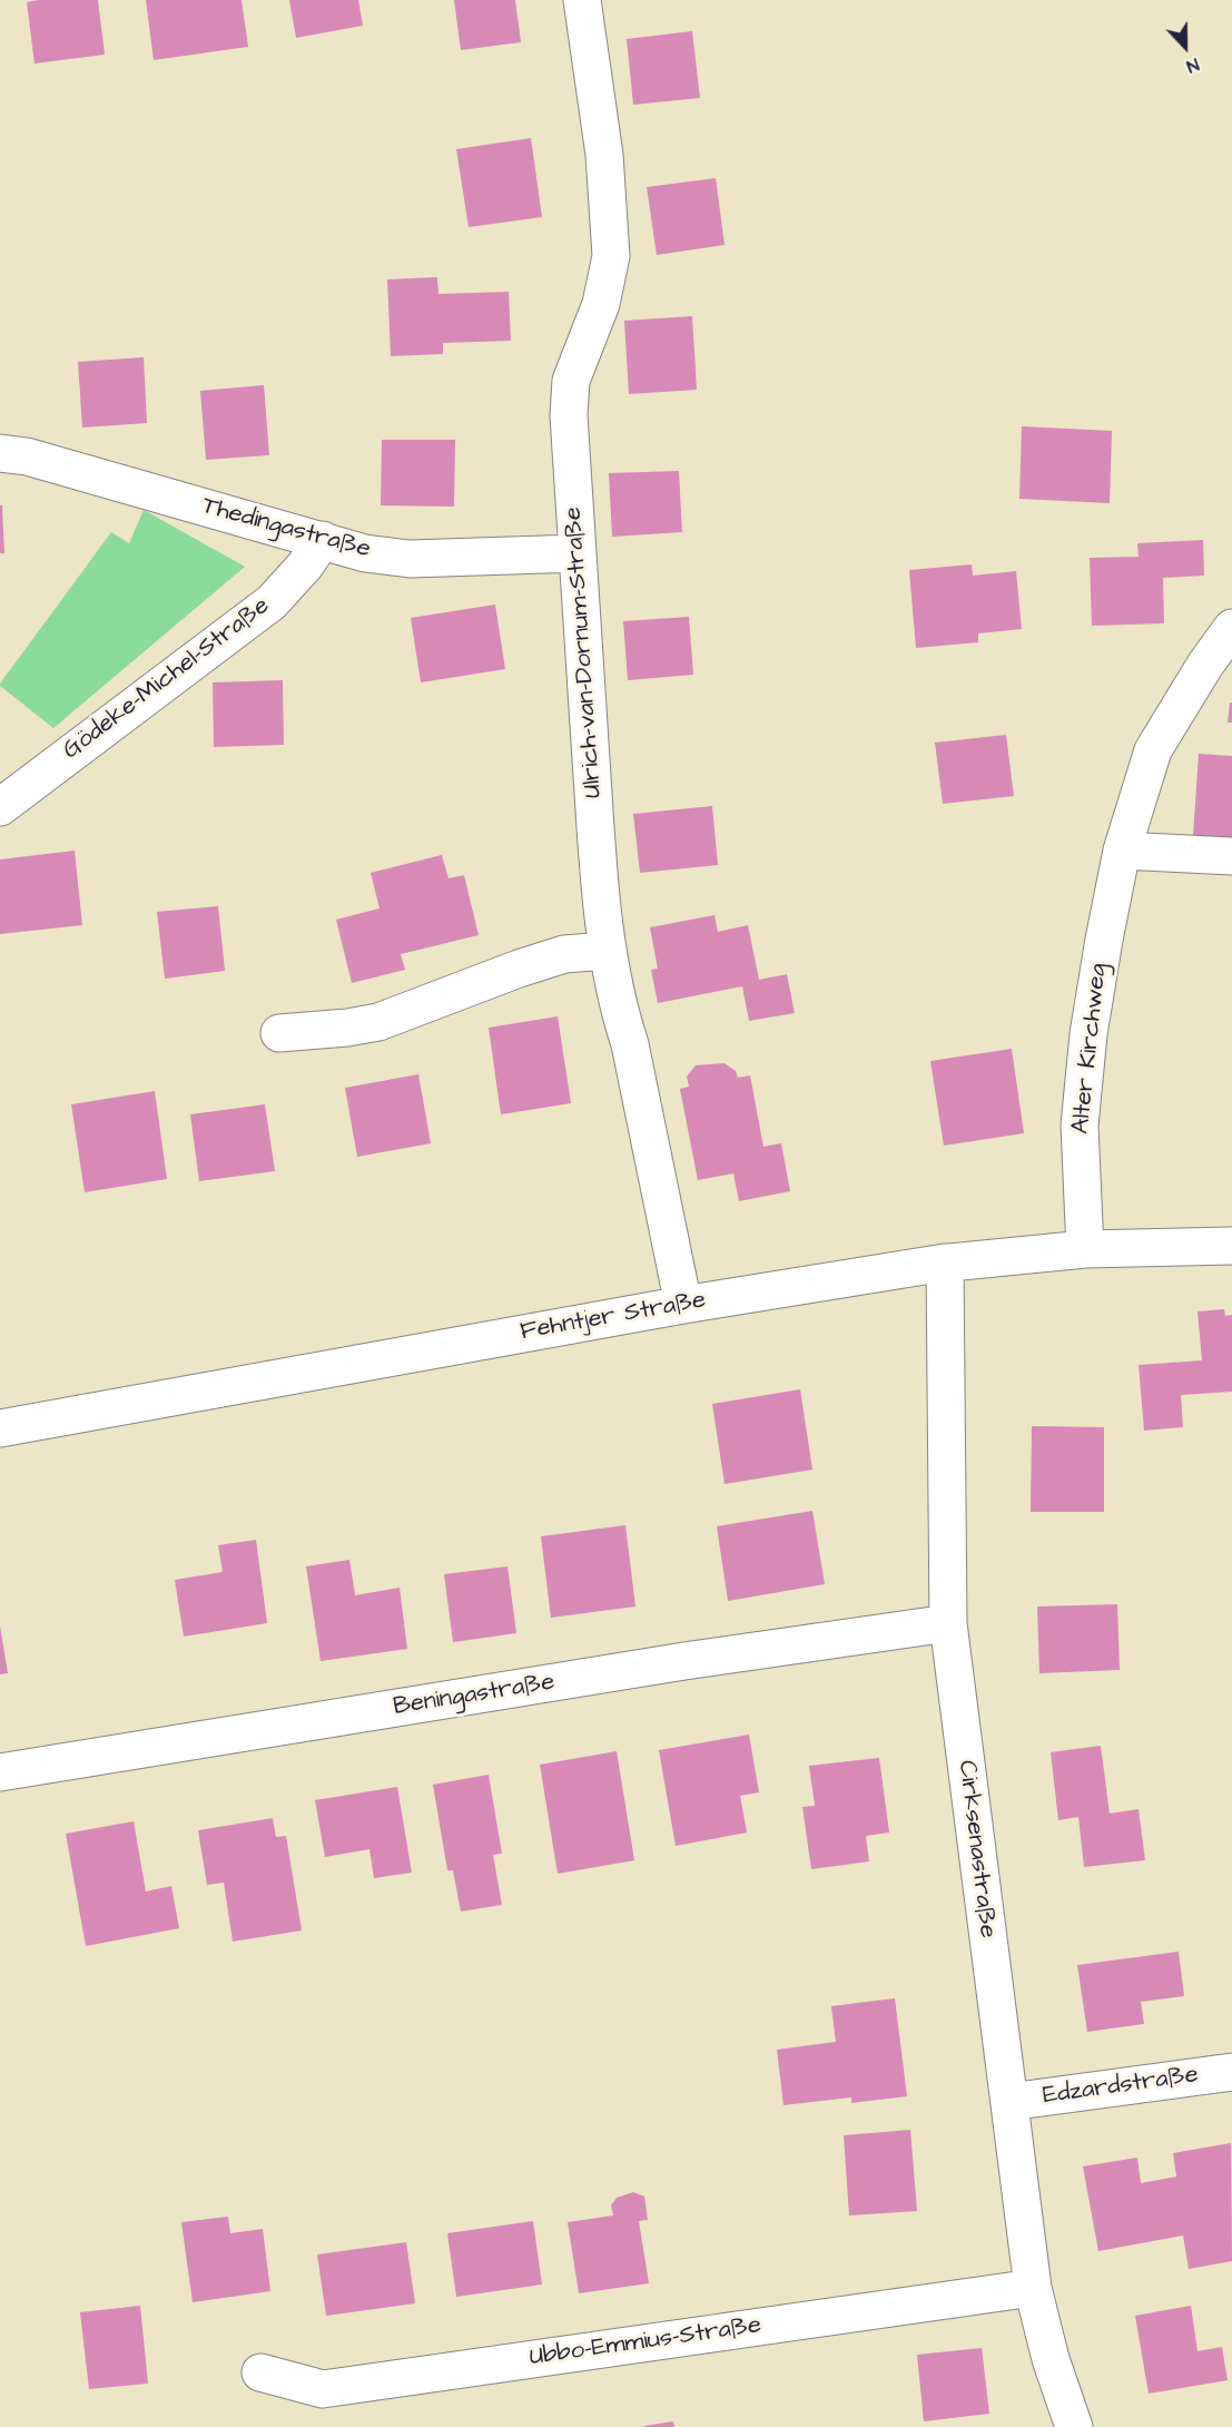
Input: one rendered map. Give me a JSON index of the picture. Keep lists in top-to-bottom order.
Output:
{
  "streets": {
    "street": [
      "Thedingastraße",
      "Ulrich-van-Dornum-Straße",
      "Gödeke-Michel-Straße",
      "Alter Kirchweg",
      "Fehntjer Straße",
      "Beningastraße",
      "Cirksenastraße",
      "Edzardstraße",
      "Ubbo-Emmius-Straße"
    ]
  },
  "crossings": [
    ["Thedingastraße", "Ulrich-van-Dornum-Straße"],
    ["Thedingastraße", "Gödeke-Michel-Straße"],
    ["Ulrich-van-Dornum-Straße", "Fehntjer Straße"],
    ["Alter Kirchweg", "Fehntjer Straße"],
    ["Fehntjer Straße", "Cirksenastraße"],
    ["Beningastraße", "Cirksenastraße"],
    ["Cirksenastraße", "Edzardstraße"],
    ["Cirksenastraße", "Ubbo-Emmius-Straße"]
  ],
  "north": "bottom"
}
